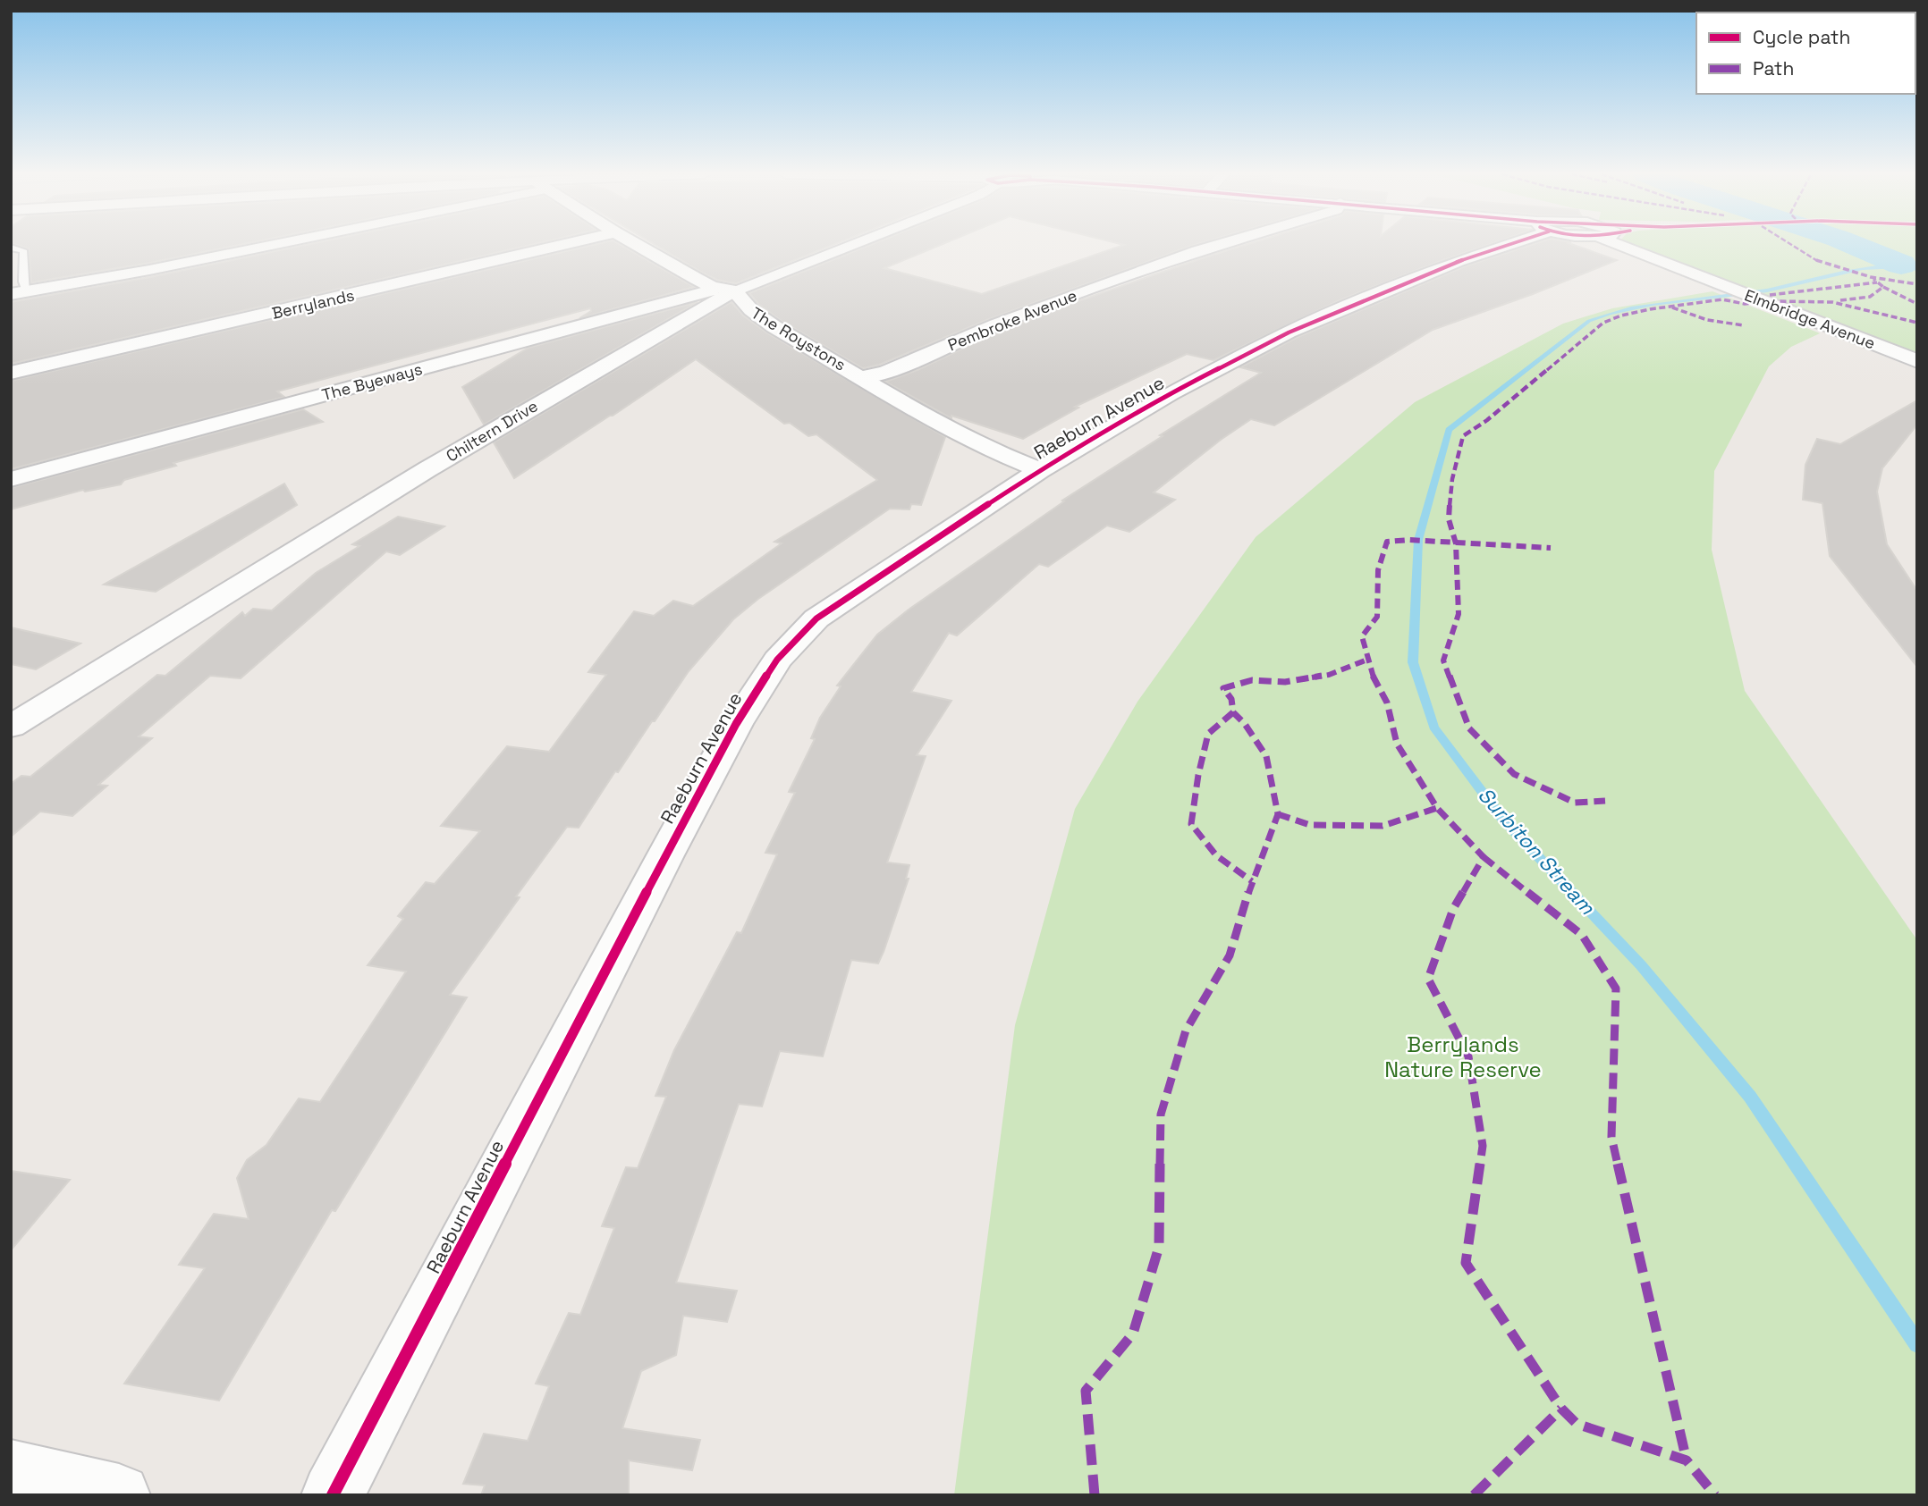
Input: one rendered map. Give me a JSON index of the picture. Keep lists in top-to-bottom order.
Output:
{
  "streets": {
    "street": [
      "Berrylands",
      "Elmbridge Avenue",
      "Pembroke Avenue",
      "The Roystons",
      "The Byeways",
      "Raeburn Avenue",
      "Chiltern Drive"
    ]
  },
  "crossings": [
    ["Pembroke Avenue", "The Roystons"],
    ["The Roystons", "The Byeways"],
    ["The Roystons", "Raeburn Avenue"],
    ["The Roystons", "Chiltern Drive"],
    ["The Byeways", "Chiltern Drive"]
  ],
  "water": ["Surbiton Stream"],
  "parks": ["Berrylands Nature Reserve"],
  "legend": ["Cycle path", "Path"]
}
